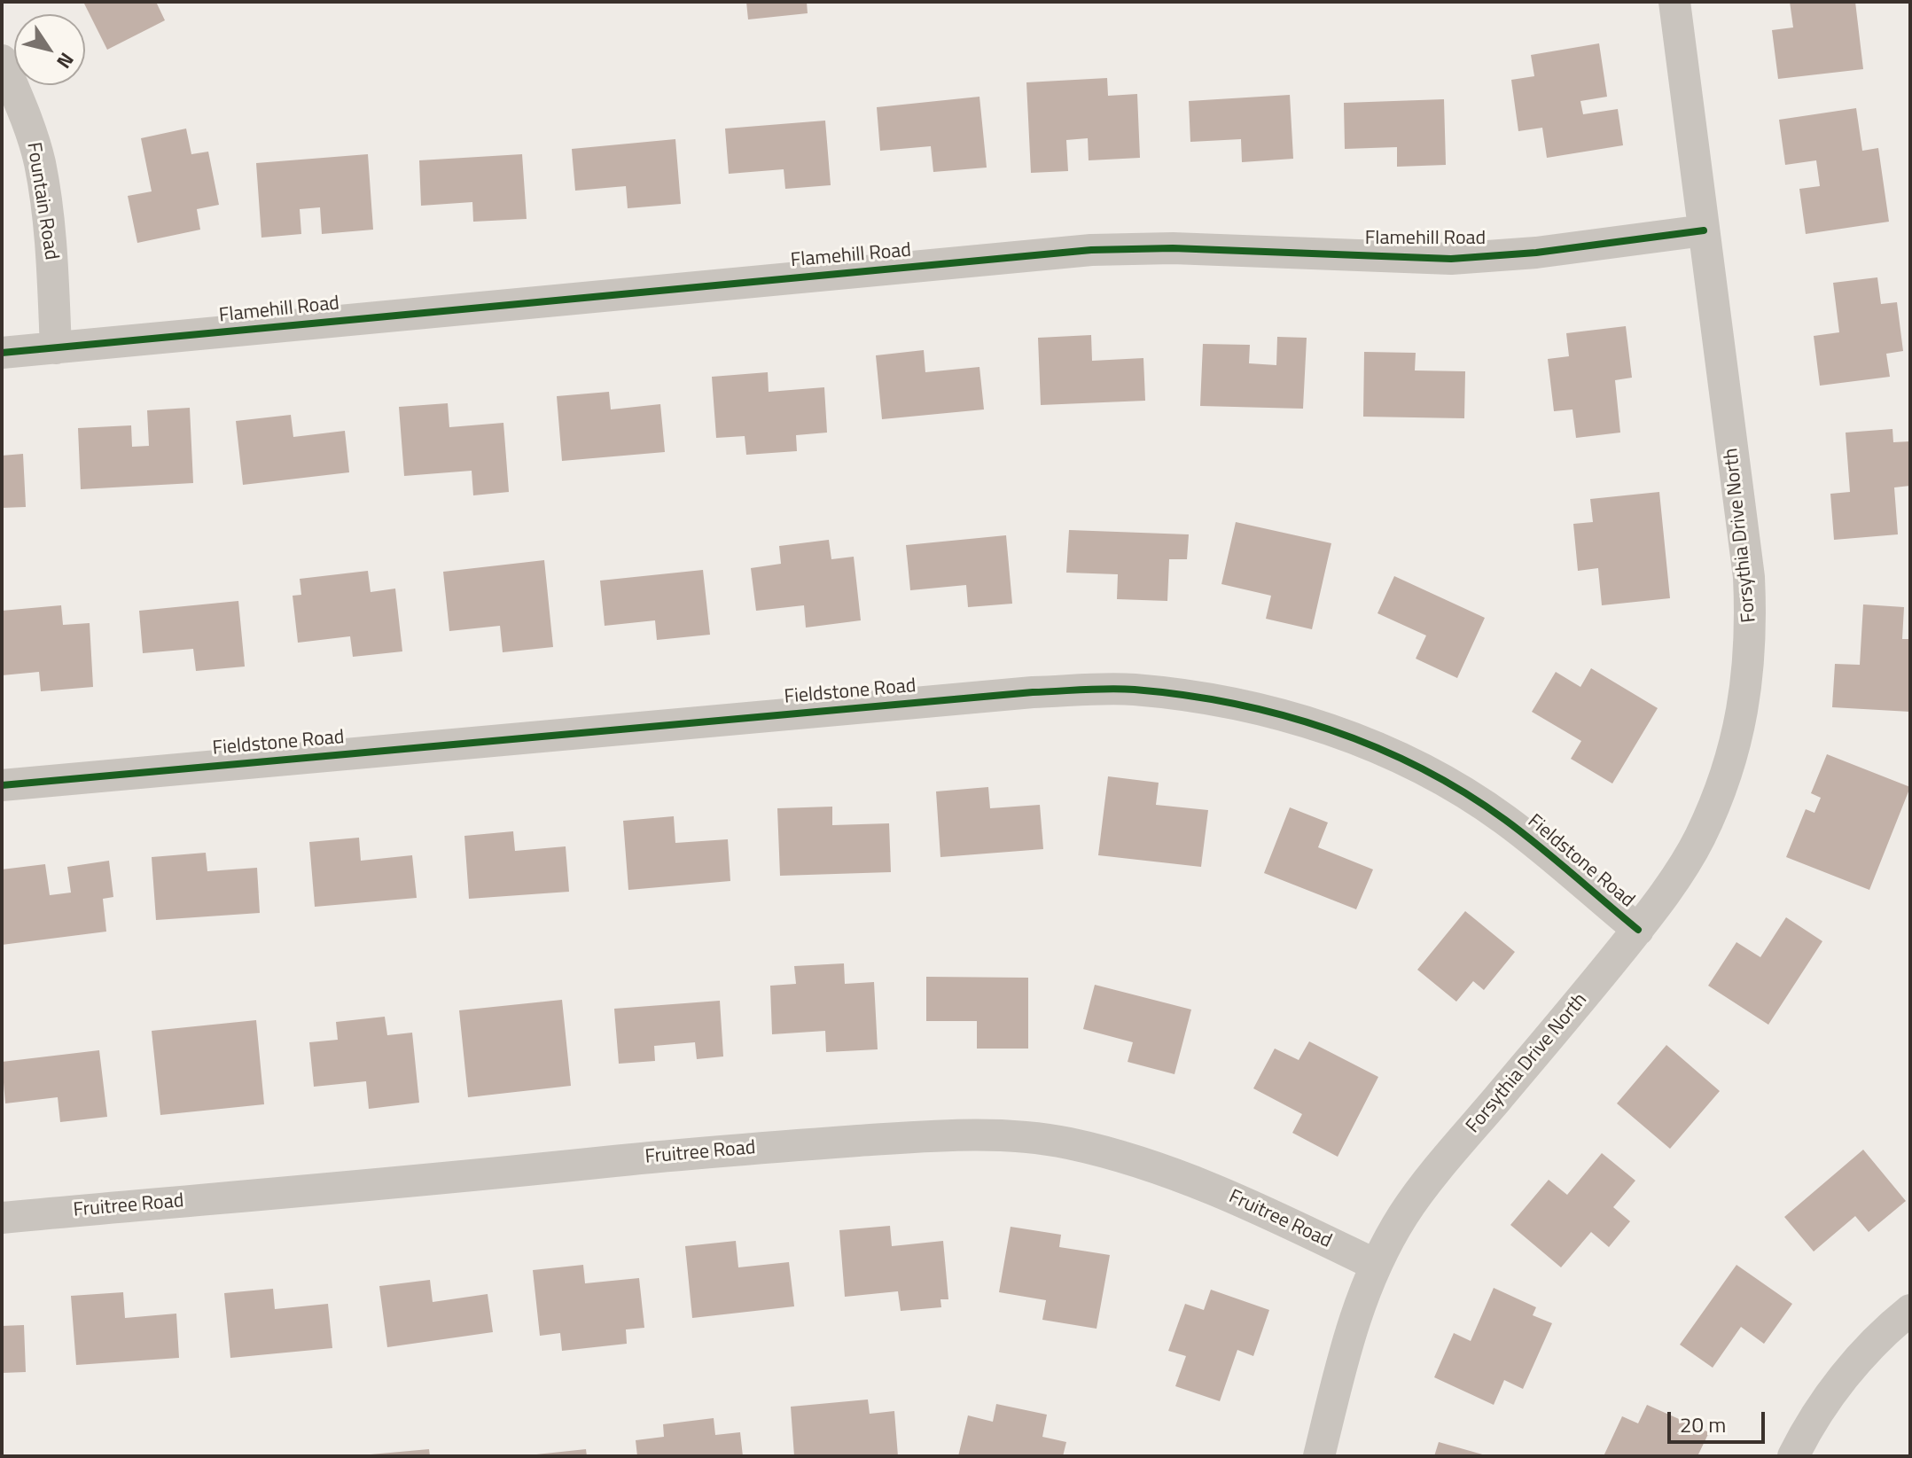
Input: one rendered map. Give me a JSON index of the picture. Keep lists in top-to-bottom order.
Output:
{
  "streets": {
    "street": [
      "Fountain Road",
      "Flamehill Road",
      "Forsythia Drive North",
      "Fieldstone Road",
      "Fruitree Road"
    ]
  },
  "crossings": [
    ["Fountain Road", "Flamehill Road"],
    ["Flamehill Road", "Forsythia Drive North"],
    ["Forsythia Drive North", "Fieldstone Road"],
    ["Forsythia Drive North", "Fruitree Road"]
  ],
  "scale_bar": "20 m",
  "north": "bottom right"
}
